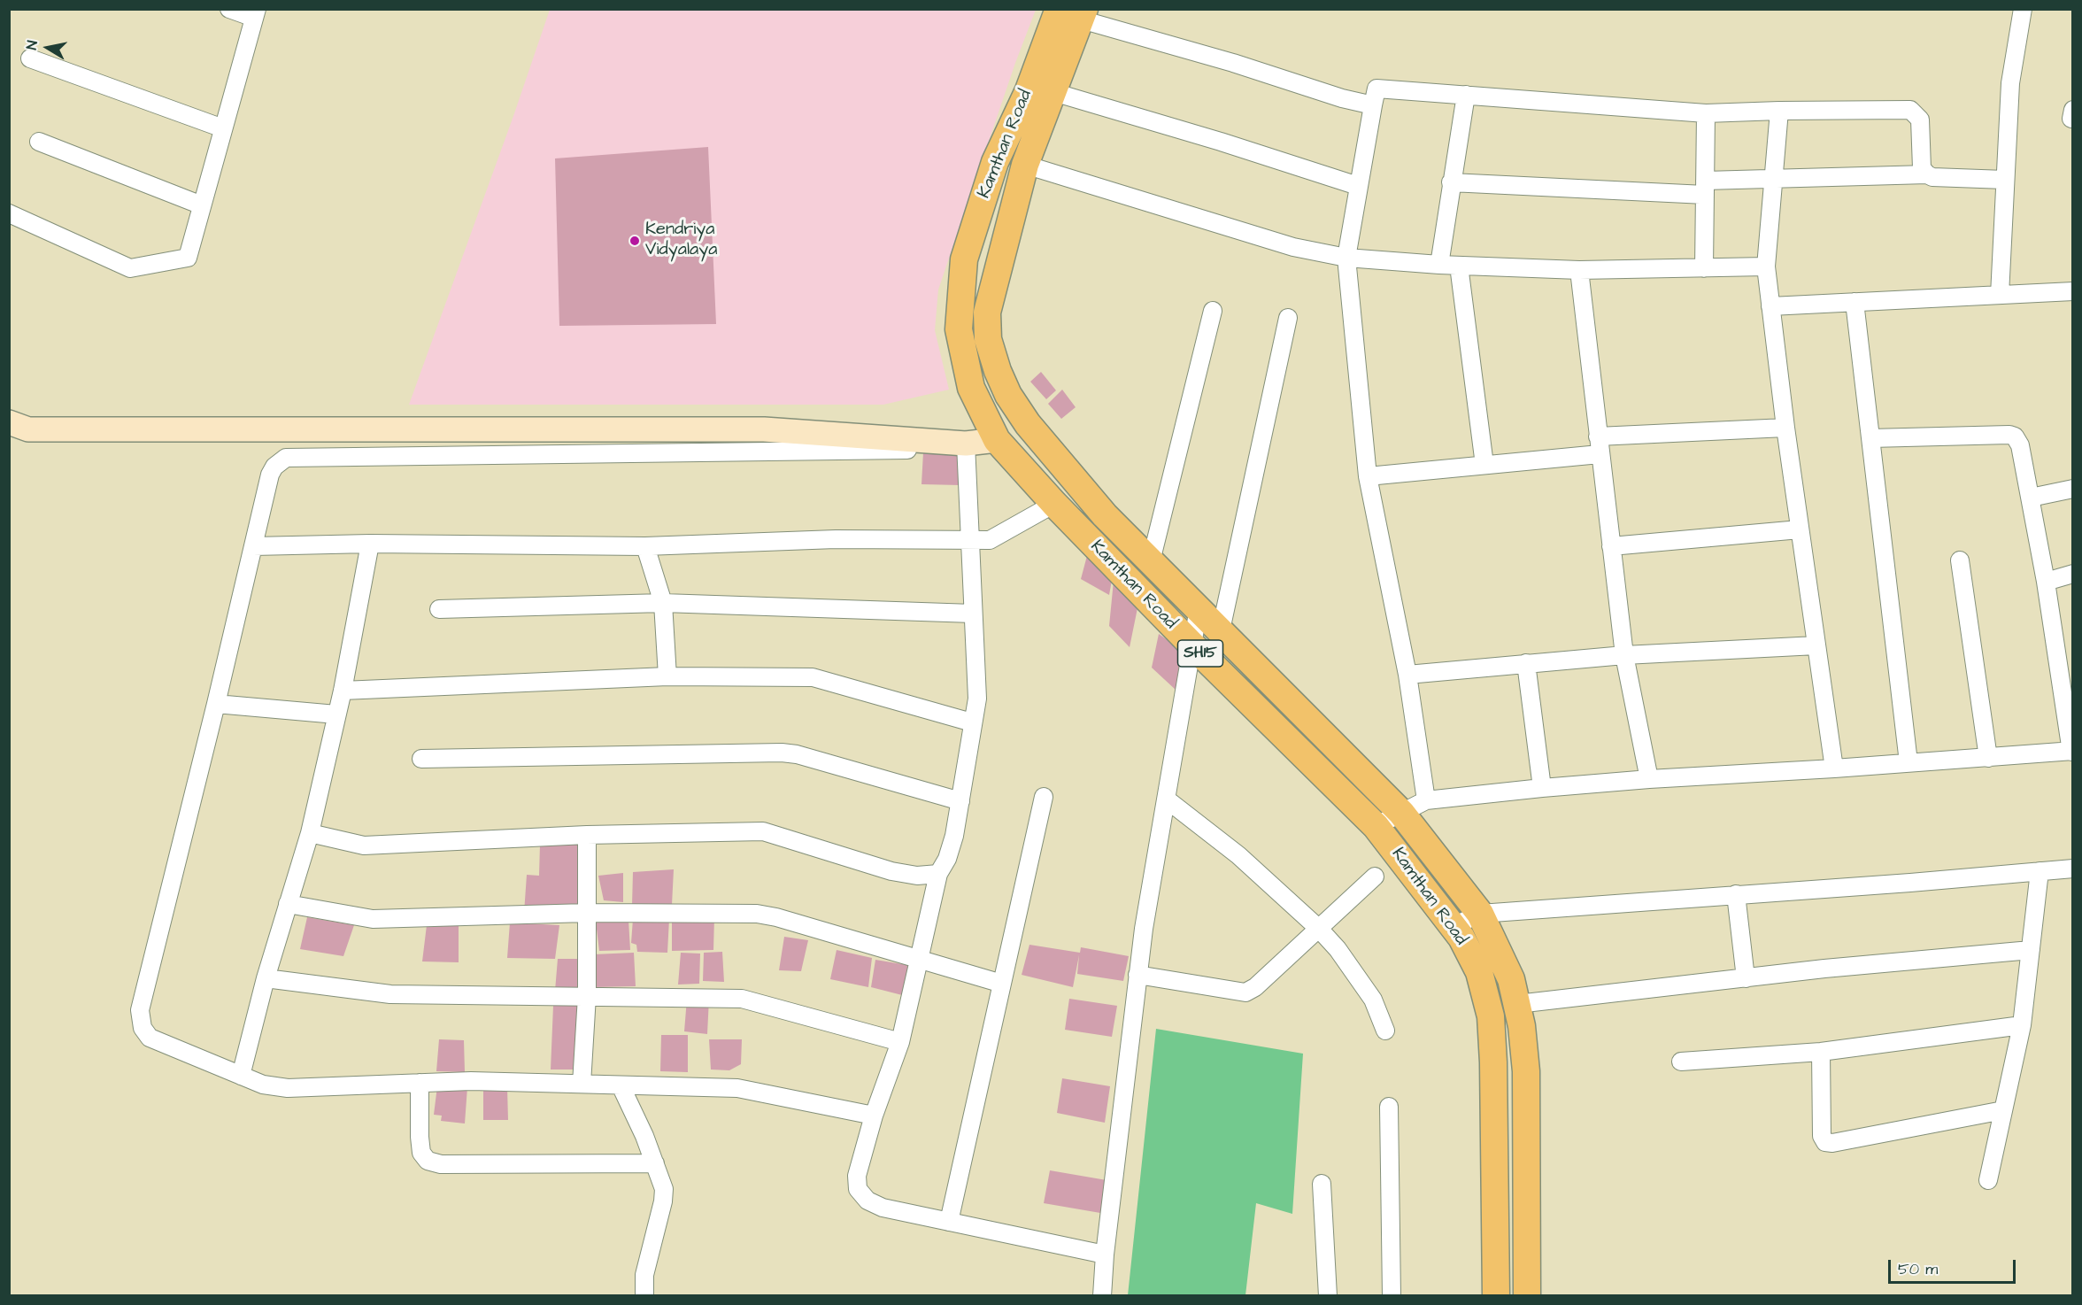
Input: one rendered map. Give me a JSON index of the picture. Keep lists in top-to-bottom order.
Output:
{
  "streets": {
    "main road": ["Kamthan Road", "SH15"]
  },
  "places": ["Kendriya Vidyalaya"],
  "scale_bar": "50 m",
  "north": "left"
}
